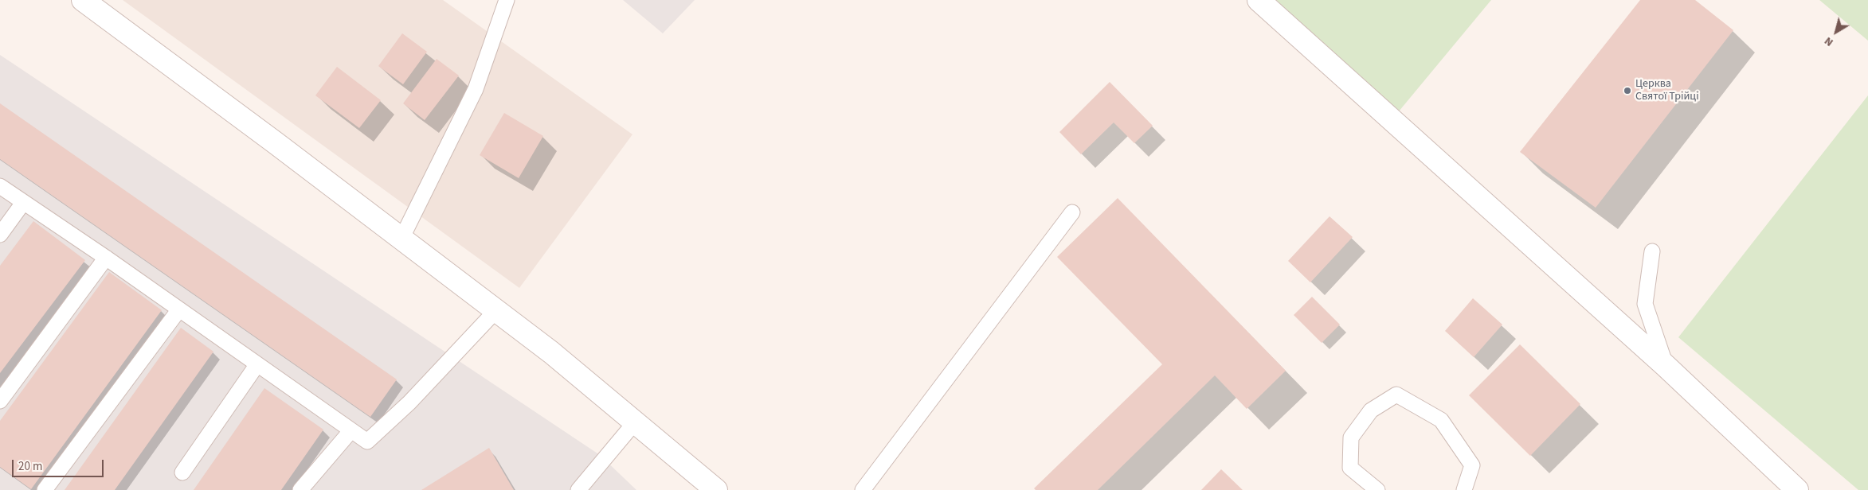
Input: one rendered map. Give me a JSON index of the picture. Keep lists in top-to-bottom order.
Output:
{
  "places": ["Церква Святої Трійці"],
  "scale_bar": "20 m",
  "north": "bottom left"
}
